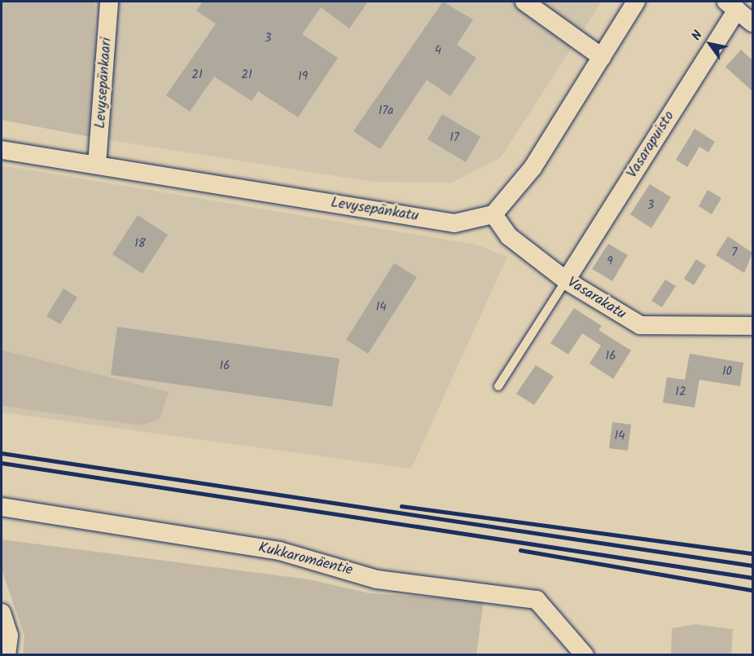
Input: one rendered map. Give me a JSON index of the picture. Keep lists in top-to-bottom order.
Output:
{
  "streets": {
    "street": [
      "Levysepänkaari",
      "Vasarapuisto",
      "Levysepänkatu",
      "Vasarakatu",
      "Kukkaromäentie"
    ]
  },
  "crossings": [
    ["Levysepänkaari", "Levysepänkatu"],
    ["Vasarapuisto", "Vasarakatu"],
    ["Levysepänkatu", "Vasarakatu"]
  ],
  "house_numbers": [
    "3",
    "4",
    "21",
    "21",
    "19",
    "17a",
    "17",
    "3",
    "18",
    "7",
    "9",
    "14",
    "16",
    "16",
    "10",
    "12",
    "14"
  ],
  "north": "top left"
}
